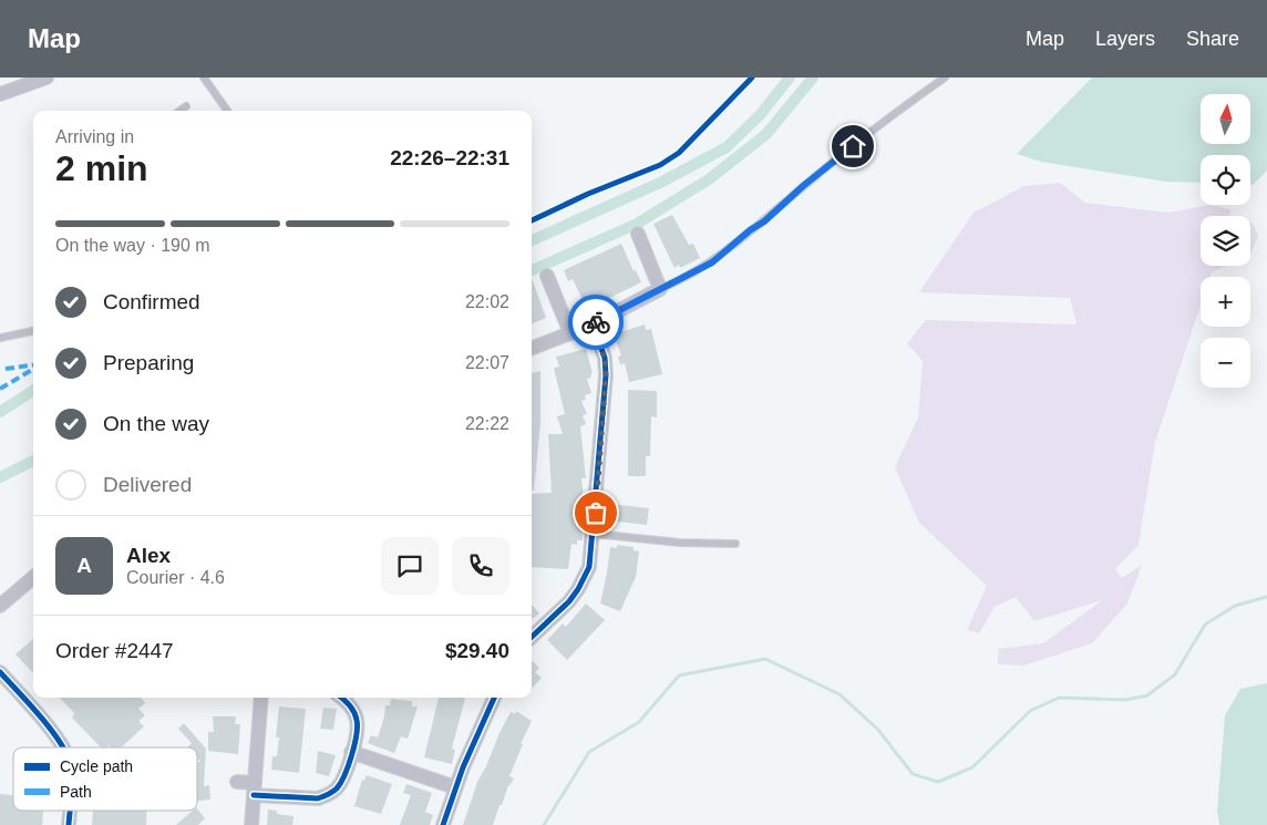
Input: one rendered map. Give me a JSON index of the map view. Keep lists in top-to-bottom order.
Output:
{
  "legend": ["Cycle path", "Path"],
  "north": "top",
  "page": {
    "header": "Map",
    "nav": ["Map", "Layers", "Share"],
    "map_buttons": ["+", "−"],
    "heading": ["2 min", "Arriving in", "22:26–22:31"],
    "panel": [
      "Alex",
      "Courier · 4.6",
      "Order #2447",
      "$29.40"
    ],
    "bar": "On the way · 190 m",
    "list": [
      ["Confirmed", "22:02"],
      ["Preparing", "22:07"],
      ["On the way", "22:22"],
      "Delivered"
    ],
    "round": "A"
  }
}
